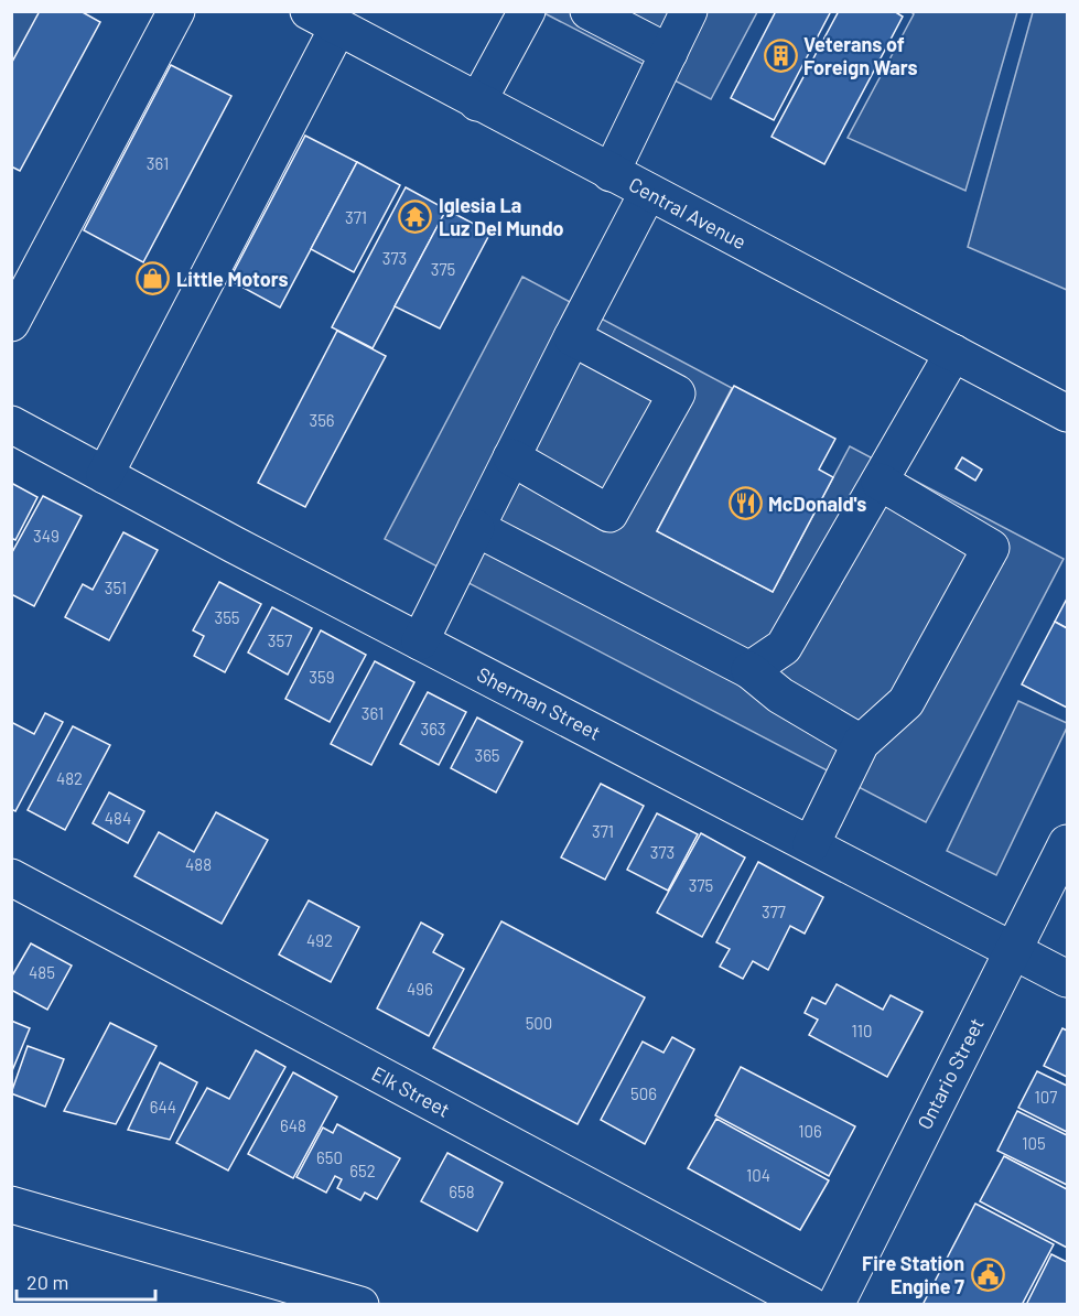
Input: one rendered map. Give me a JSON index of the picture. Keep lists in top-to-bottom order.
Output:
{
  "streets": {
    "street": [
      "Central Avenue",
      "Sherman Street",
      "Ontario Street",
      "Elk Street"
    ]
  },
  "crossings": [
    ["Sherman Street", "Ontario Street"]
  ],
  "places": {
    "building": ["Veterans of Foreign Wars"],
    "temple": ["Iglesia La Luz Del Mundo"],
    "shop": ["Little Motors"],
    "restaurant": ["McDonald's"],
    "public building": ["Fire Station Engine 7"]
  },
  "house_numbers": [
    "361",
    "371",
    "373",
    "375",
    "356",
    "349",
    "351",
    "355",
    "357",
    "359",
    "361",
    "363",
    "365",
    "482",
    "484",
    "371",
    "373",
    "488",
    "375",
    "377",
    "492",
    "485",
    "496",
    "500",
    "110",
    "506",
    "107",
    "644",
    "648",
    "106",
    "105",
    "650",
    "652",
    "104",
    "658"
  ],
  "scale_bar": "20 m"
}
